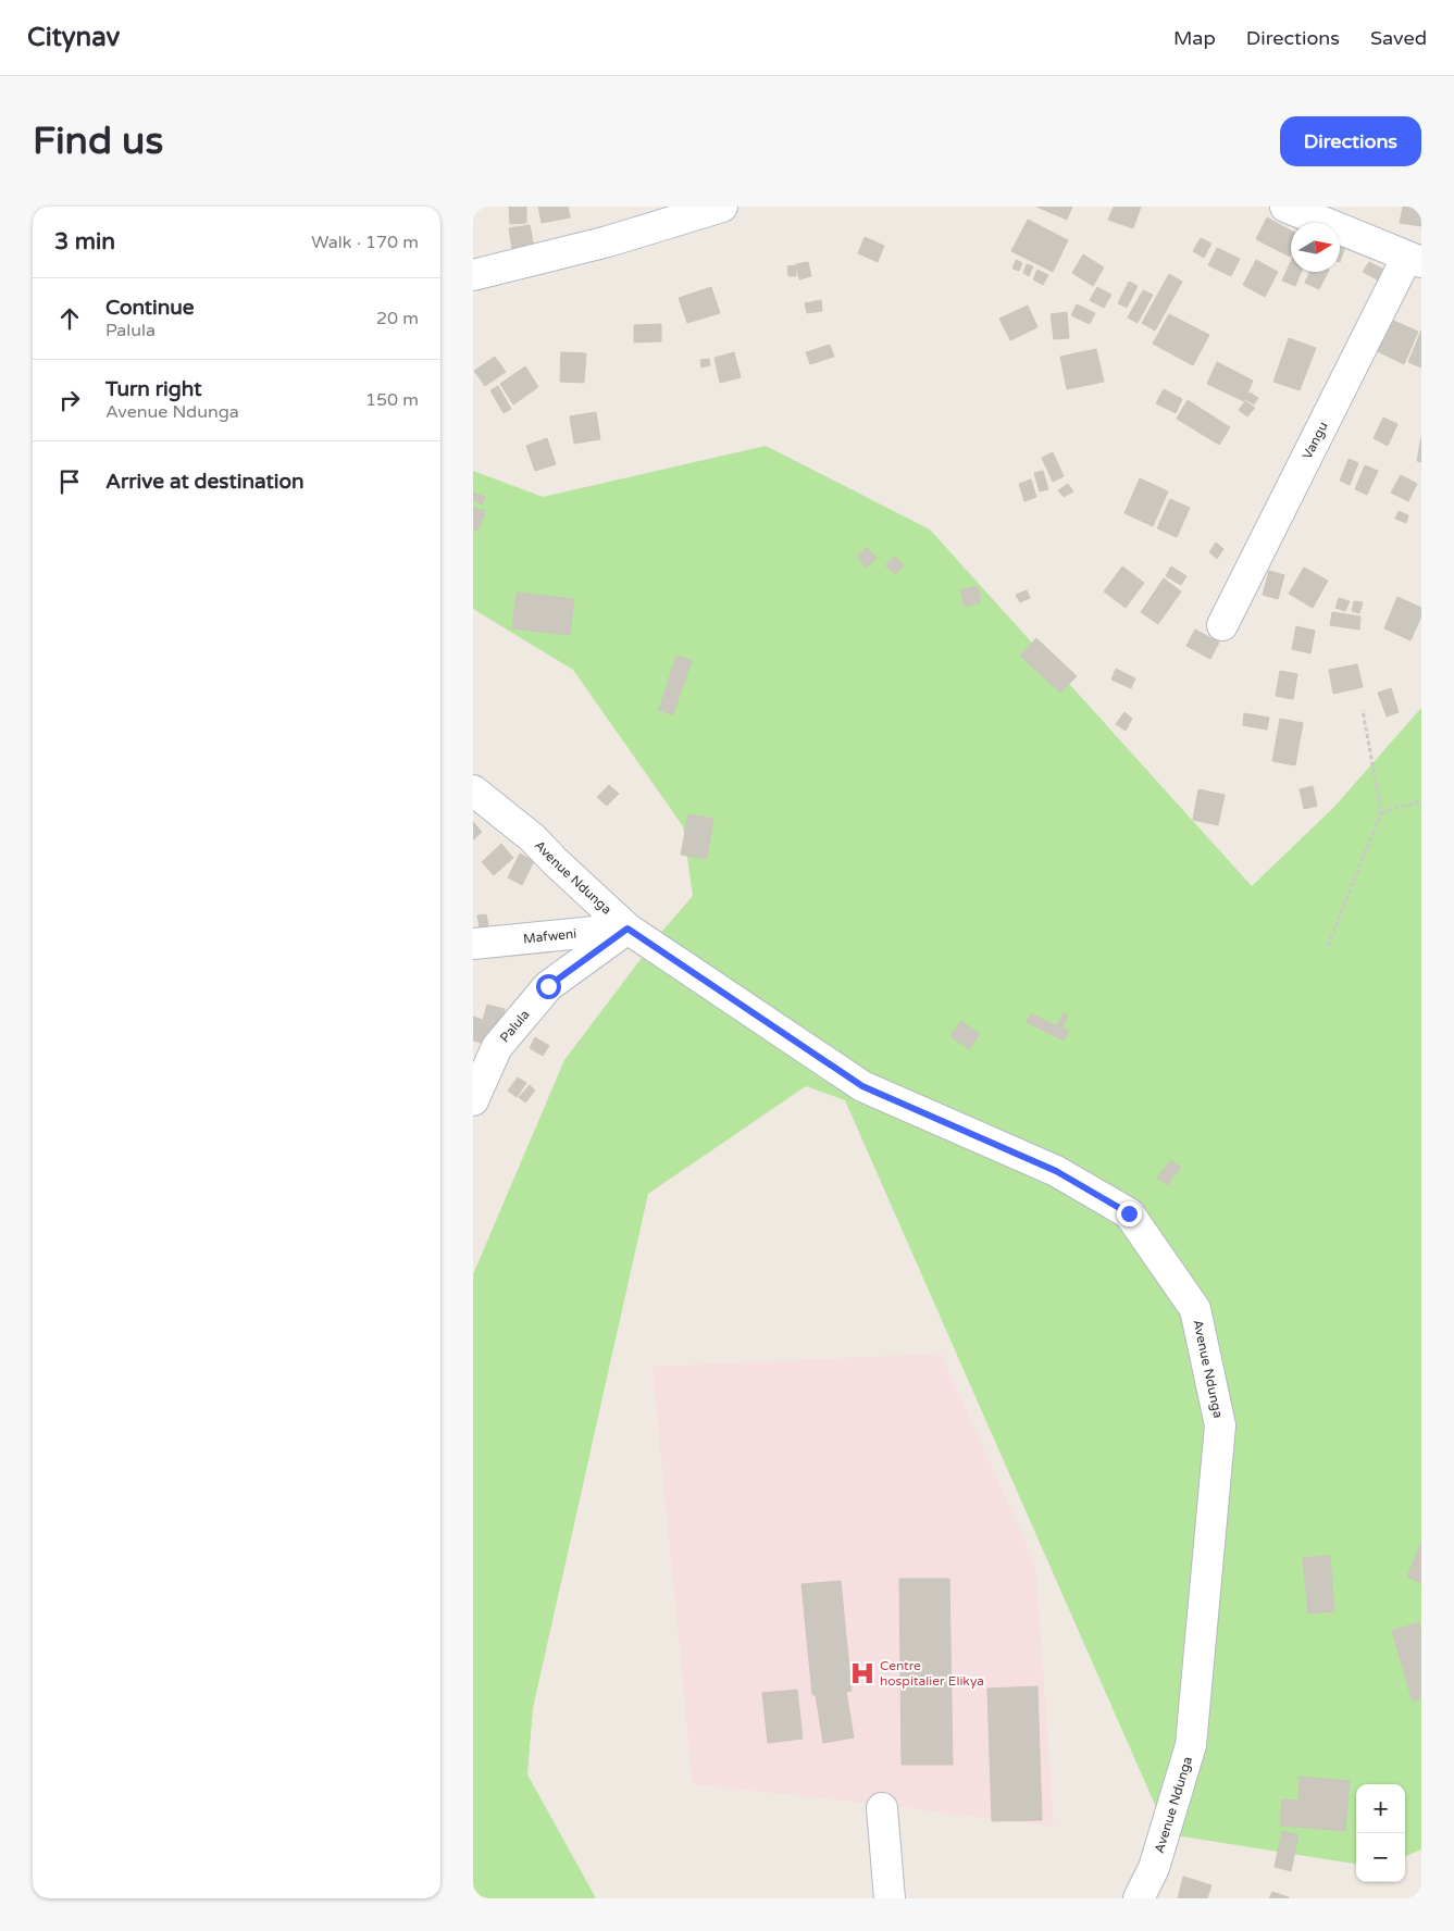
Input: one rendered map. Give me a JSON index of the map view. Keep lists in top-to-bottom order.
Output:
{
  "streets": {
    "street": [
      "Vangu",
      "Avenue Ndunga",
      "Mafweni",
      "Palula"
    ]
  },
  "crossings": [
    ["Avenue Ndunga", "Mafweni"],
    ["Avenue Ndunga", "Palula"],
    ["Mafweni", "Palula"]
  ],
  "places": {
    "hospital": ["Centre hospitalier Elikya"]
  },
  "north": "right",
  "page": {
    "header": "Citynav",
    "nav": ["Map", "Directions", "Saved"],
    "buttons": "Directions",
    "title": "Find us",
    "heading": ["3 min", "Walk · 170 m"],
    "list": [
      ["Continue", "Palula", "20 m"],
      ["Turn right", "Avenue Ndunga", "150 m"],
      "Arrive at destination"
    ],
    "map_buttons": ["+", "−"]
  }
}
